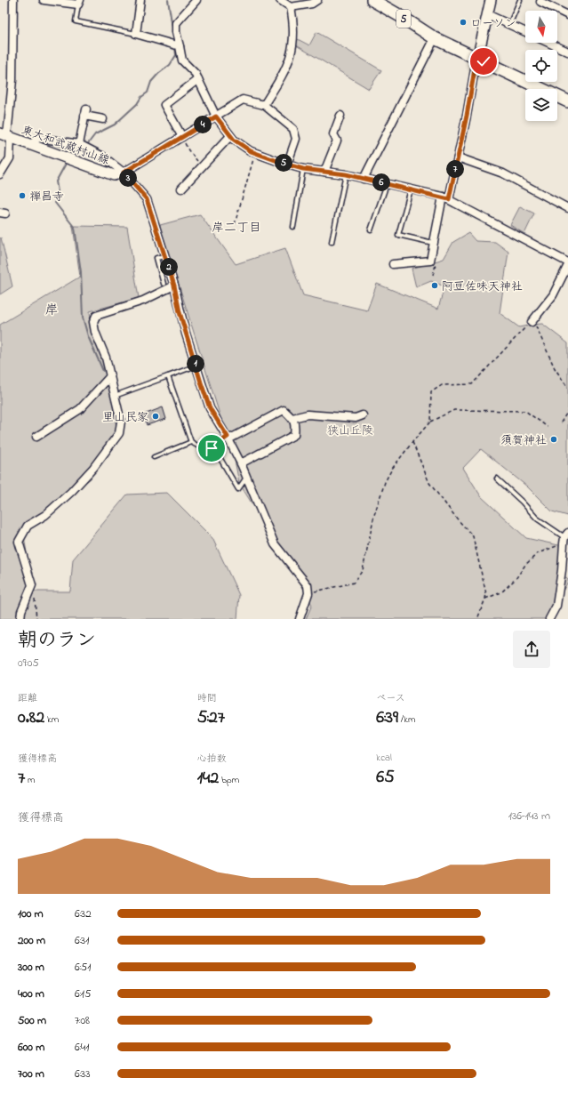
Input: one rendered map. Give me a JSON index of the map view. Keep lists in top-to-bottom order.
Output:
{
  "streets": {
    "main road": ["5"],
    "street": ["東大和武蔵村山線"]
  },
  "districts": ["岸二丁目", "岸"],
  "parks": ["狭山丘陵"],
  "places": [
    "ローソン",
    "禅昌寺",
    "阿豆佐味天神社",
    "里山民家",
    "須賀神社"
  ],
  "north": "bottom",
  "page": {
    "pins": [
      "4",
      "5",
      "7",
      "3",
      "6",
      "2",
      "1"
    ],
    "heading": ["朝のラン", "09:05"],
    "stats": [
      ["距離", "0.82 km"],
      ["時間", "5:27"],
      ["ペース", "6:39 /km"],
      ["獲得標高", "7 m"],
      ["心拍数", "142 bpm"],
      ["kcal", "65"]
    ],
    "chart": ["獲得標高", "136–143 m"],
    "list": [
      {
        "name": "100 m",
        "note": "6:32"
      },
      {
        "name": "200 m",
        "note": "6:31"
      },
      {
        "name": "300 m",
        "note": "6:51"
      },
      {
        "name": "400 m",
        "note": "6:15"
      },
      {
        "name": "500 m",
        "note": "7:08"
      },
      {
        "name": "600 m",
        "note": "6:41"
      },
      {
        "name": "700 m",
        "note": "6:33"
      }
    ]
  }
}
